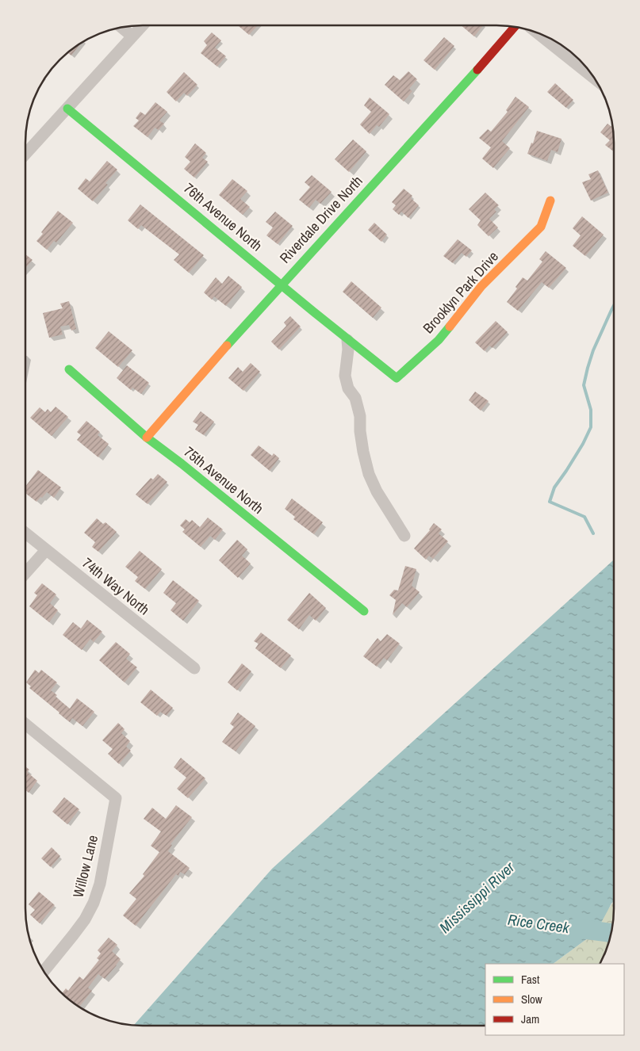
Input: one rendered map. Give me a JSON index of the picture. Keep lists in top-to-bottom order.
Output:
{
  "streets": {
    "street": [
      "76th Avenue North",
      "Riverdale Drive North",
      "Brooklyn Park Drive",
      "75th Avenue North",
      "74th Way North",
      "Willow Lane"
    ]
  },
  "crossings": [
    ["76th Avenue North", "Riverdale Drive North"],
    ["76th Avenue North", "Brooklyn Park Drive"],
    ["Riverdale Drive North", "75th Avenue North"]
  ],
  "water": ["Mississippi River", "Rice Creek"],
  "legend": ["Fast", "Slow", "Jam"]
}
